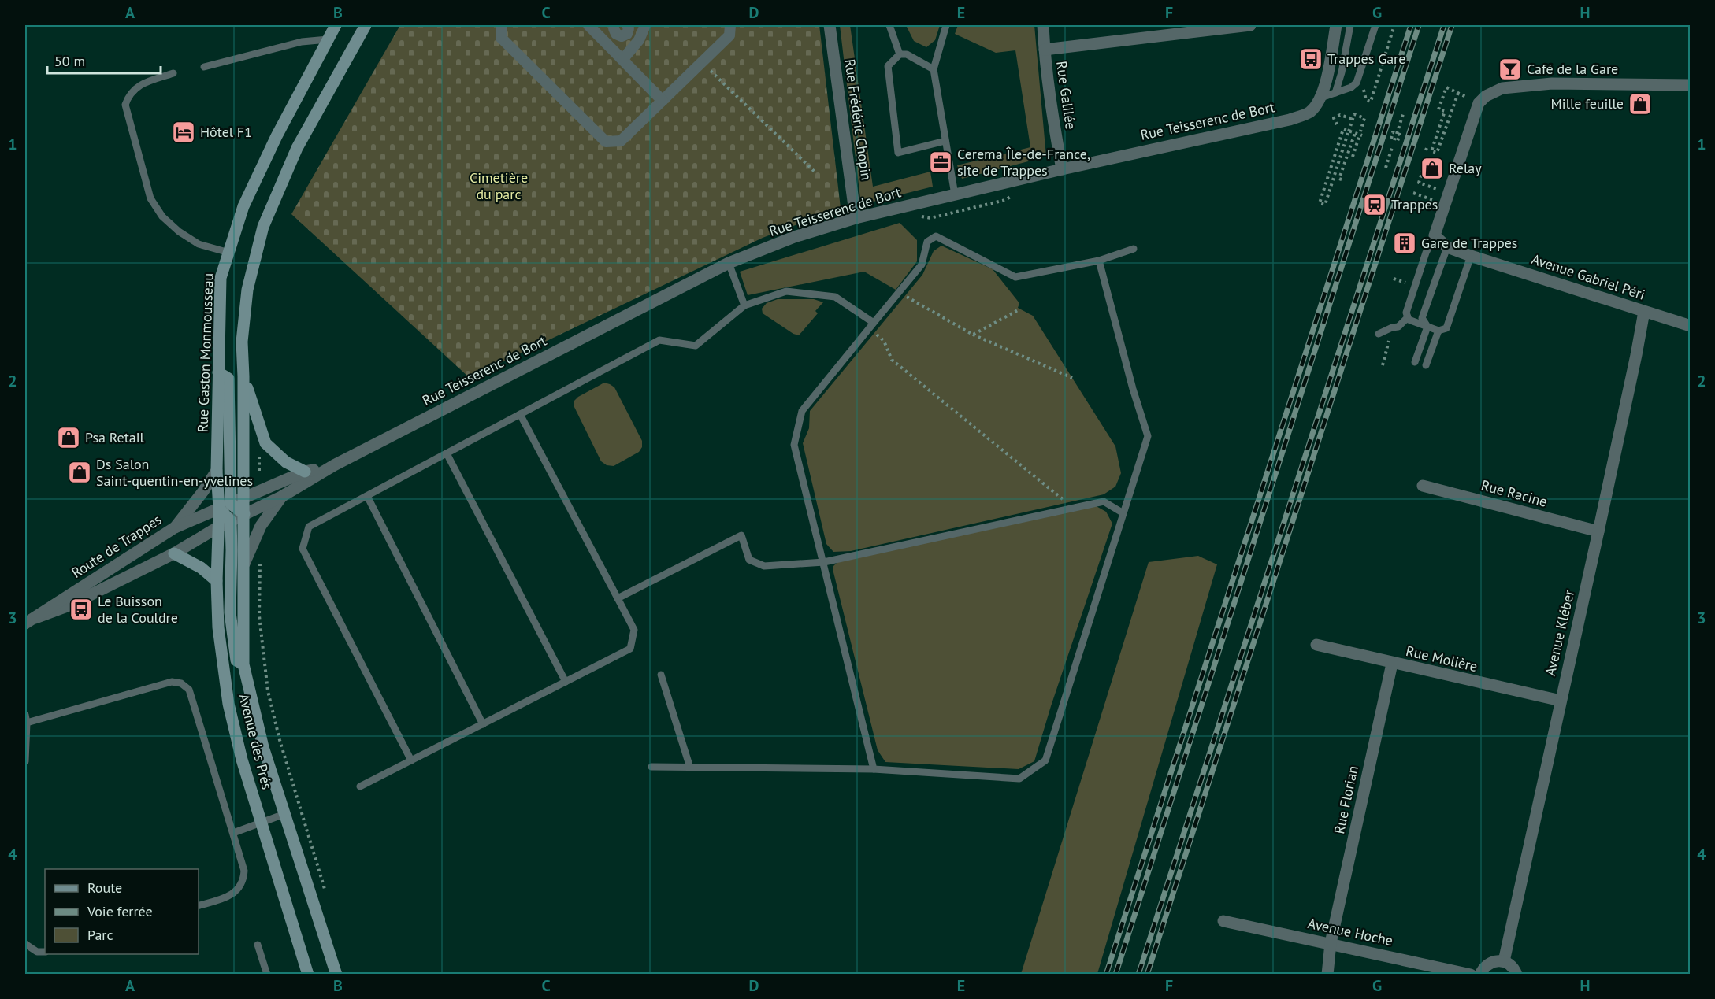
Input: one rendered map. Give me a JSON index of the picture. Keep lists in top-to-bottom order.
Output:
{
  "streets": {
    "main road": ["Rue Gaston Monmousseau", "Avenue des Prés"],
    "street": [
      "Rue Galilée",
      "Rue Frédéric Chopin",
      "Rue Teisserenc de Bort",
      "Avenue Gabriel Péri",
      "Rue Racine",
      "Route de Trappes",
      "Avenue Kléber",
      "Rue Molière",
      "Rue Florian",
      "Avenue Hoche"
    ]
  },
  "crossings": [
    ["Rue Galilée", "Rue Teisserenc de Bort"],
    ["Rue Frédéric Chopin", "Rue Teisserenc de Bort"],
    ["Rue Teisserenc de Bort", "Rue Gaston Monmousseau"],
    ["Rue Teisserenc de Bort", "Route de Trappes"],
    ["Rue Teisserenc de Bort", "Avenue des Prés"],
    ["Avenue Gabriel Péri", "Avenue Kléber"],
    ["Rue Gaston Monmousseau", "Route de Trappes"],
    ["Rue Gaston Monmousseau", "Avenue des Prés"],
    ["Rue Racine", "Avenue Kléber"],
    ["Route de Trappes", "Avenue des Prés"],
    ["Avenue Kléber", "Rue Molière"],
    ["Rue Molière", "Rue Florian"],
    ["Rue Florian", "Avenue Hoche"]
  ],
  "parks": ["Cimetière du parc"],
  "places": {
    "bus stop": ["Trappes Gare", "Le Buisson de la Couldre"],
    "bar": ["Café de la Gare"],
    "shop": [
      "Mille feuille",
      "Relay",
      "Psa Retail",
      "Ds Salon Saint-quentin-en-yvelines"
    ],
    "hotel": ["Hôtel F1"],
    "office": ["Cerema Île-de-France, site de Trappes"],
    "station": ["Trappes"],
    "building": ["Gare de Trappes"]
  },
  "legend": ["Route", "Voie ferrée", "Parc"],
  "scale_bar": "50 m",
  "grid": {
    "columns": [
      "A",
      "B",
      "C",
      "D",
      "E",
      "F",
      "G",
      "H"
    ],
    "rows": [
      "1",
      "2",
      "3",
      "4"
    ]
  }
}
